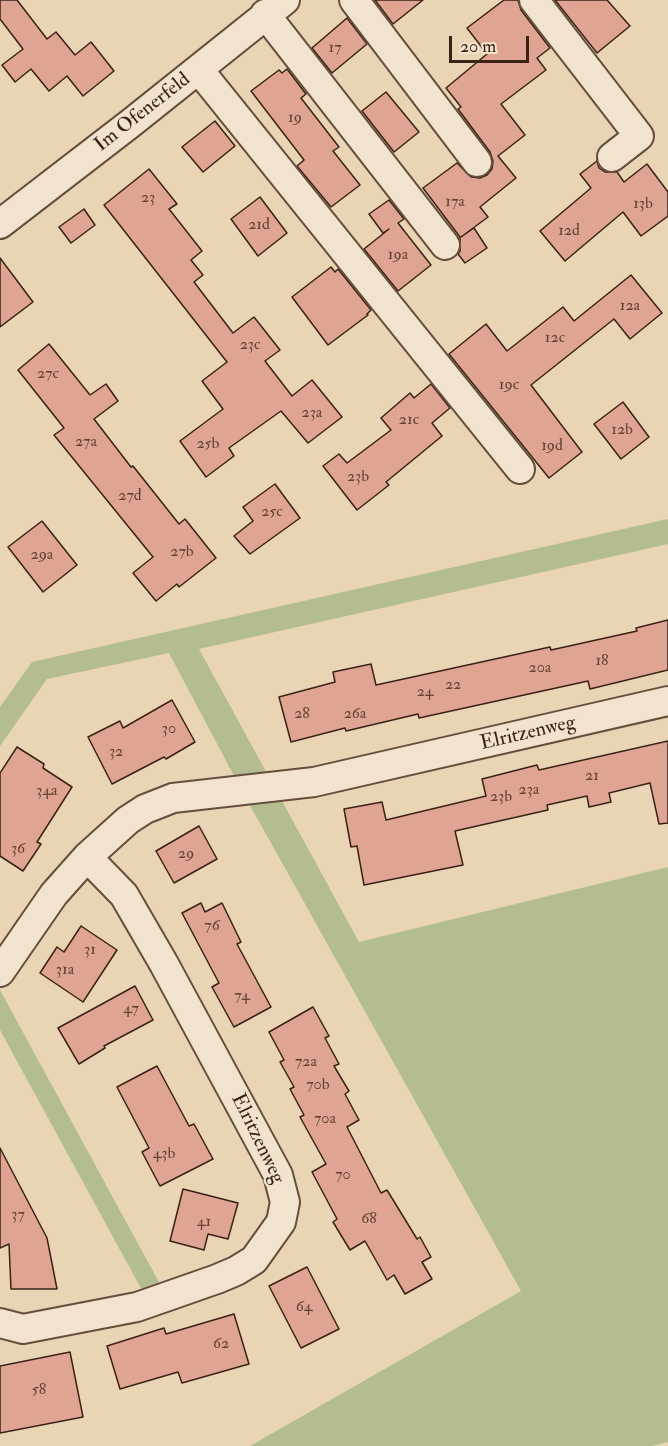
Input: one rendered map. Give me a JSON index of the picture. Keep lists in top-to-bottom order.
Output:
{
  "streets": {
    "street": ["Im Ofenerfeld", "Elritzenweg"]
  },
  "house_numbers": [
    "17",
    "19",
    "23",
    "17a",
    "13b",
    "21d",
    "12d",
    "19a",
    "12a",
    "12c",
    "23c",
    "27c",
    "19c",
    "23a",
    "21c",
    "12b",
    "27a",
    "25b",
    "19d",
    "23b",
    "27d",
    "25c",
    "27b",
    "29a",
    "18",
    "20a",
    "22",
    "24",
    "28",
    "26a",
    "30",
    "32",
    "21",
    "23a",
    "34a",
    "23b",
    "36",
    "29",
    "76",
    "31",
    "31a",
    "74",
    "47",
    "72a",
    "70b",
    "70a",
    "43b",
    "70",
    "37",
    "68",
    "41",
    "64",
    "62",
    "58"
  ],
  "scale_bar": "20 m"
}
